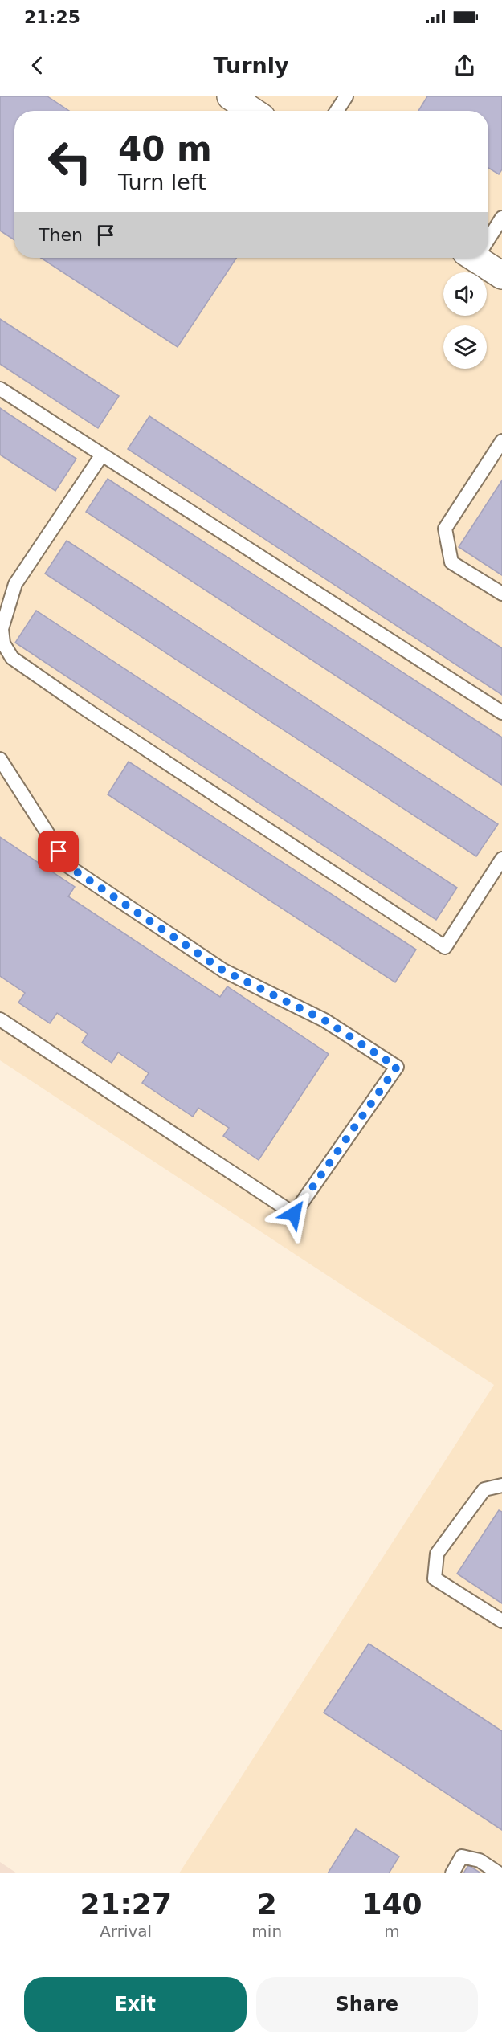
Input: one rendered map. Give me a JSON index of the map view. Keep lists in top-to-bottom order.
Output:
{
  "page": {
    "status": "21:25",
    "header": "Turnly",
    "turn": ["40 m", "Turn left"],
    "then": "Then",
    "eta": [
      "21:27",
      "Arrival",
      "2",
      "min",
      "140",
      "m"
    ],
    "buttons": ["Exit", "Share"]
  }
}
